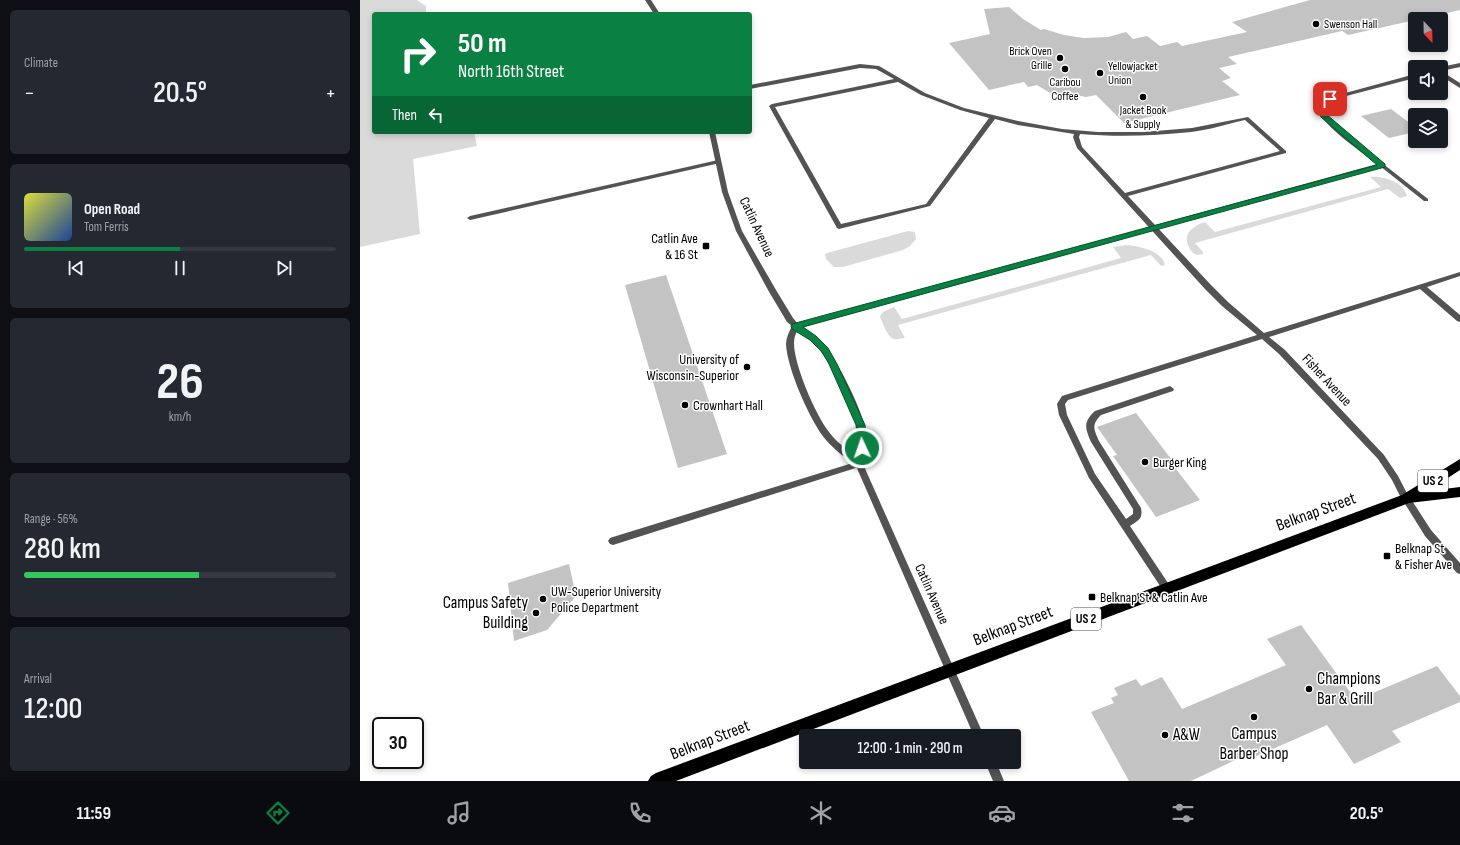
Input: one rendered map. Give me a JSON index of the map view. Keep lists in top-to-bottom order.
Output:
{
  "streets": {
    "highway": ["US 2", "Belknap Street"],
    "street": ["Catlin Avenue", "Fisher Avenue"]
  },
  "crossings": [
    ["Catlin Avenue", "Belknap Street"],
    ["Fisher Avenue", "Belknap Street"]
  ],
  "places": {
    "other": [
      "Swenson Hall",
      "Brick Oven Grille",
      "Caribou Coffee",
      "Yellowjacket Union",
      "Jacket Book & Supply",
      "University of Wisconsin-Superior",
      "Crownhart Hall",
      "Burger King",
      "UW-Superior University Police Department",
      "Campus Safety Building",
      "Champions Bar & Grill",
      "Campus Barber Shop",
      "A&W"
    ],
    "transit": ["Catlin Ave & 16 St", "Belknap St & Fisher Ave", "Belknap St & Catlin Ave"]
  },
  "north": "bottom",
  "page": {
    "tile": [
      "Climate",
      ["26", "km/h"],
      ["Range · 56%", "280 km"],
      ["Arrival", "12:00"]
    ],
    "turn": ["50 m", "North 16th Street"],
    "heat": ["−", "20.5°", "+"],
    "then": "Then",
    "song": ["Open Road", "Tom Ferris"],
    "limit": "30",
    "trip": "12:00 · 1 min · 290 m",
    "tabs": ["11:59", "20.5°"]
  }
}
